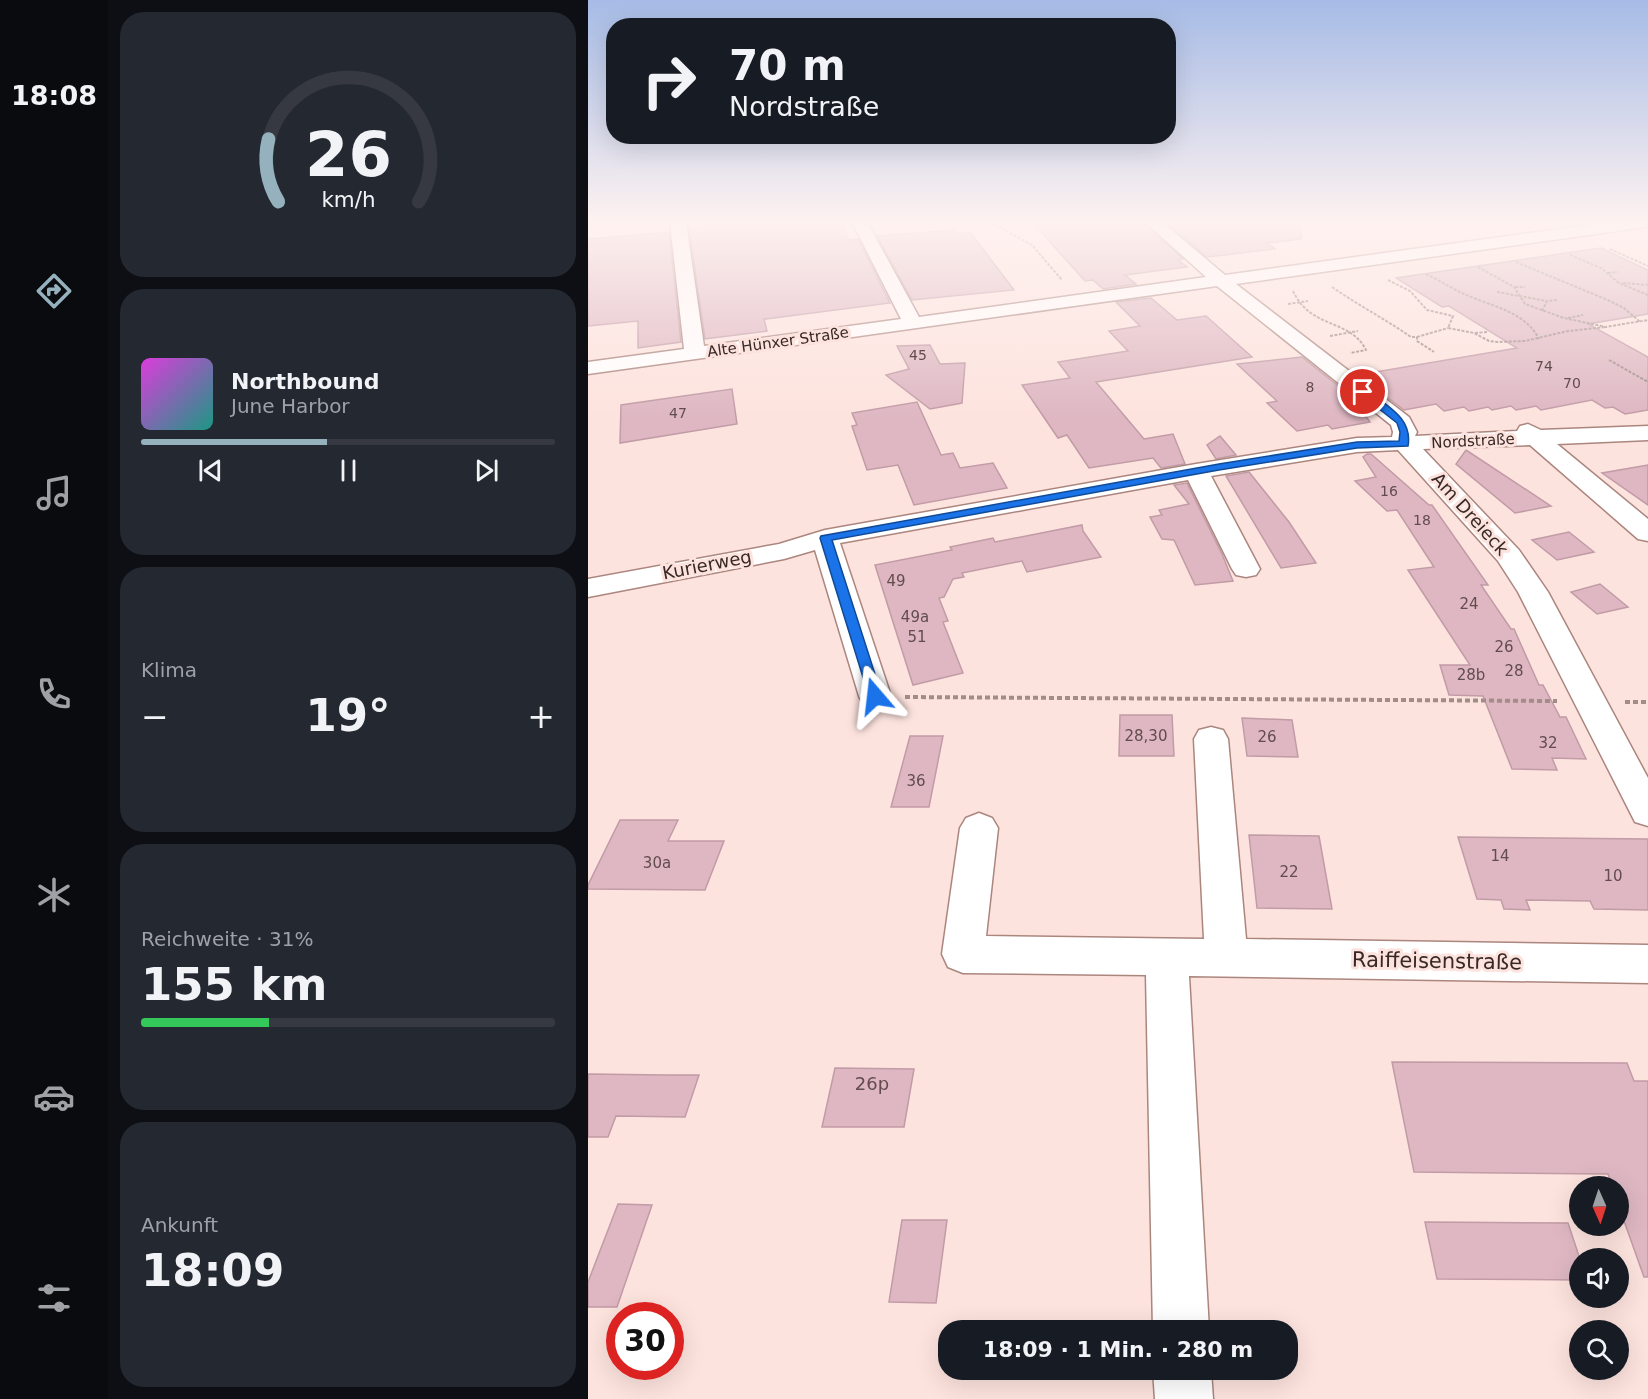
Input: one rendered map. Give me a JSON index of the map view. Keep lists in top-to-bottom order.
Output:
{
  "streets": {
    "street": [
      "Alte Hünxer Straße",
      "Nordstraße",
      "Am Dreieck",
      "Kurierweg",
      "Raiffeisenstraße"
    ]
  },
  "crossings": [
    ["Nordstraße", "Am Dreieck"],
    ["Nordstraße", "Kurierweg"]
  ],
  "house_numbers": [
    "45",
    "74",
    "70",
    "8",
    "47",
    "16",
    "18",
    "49",
    "24",
    "49a",
    "51",
    "26",
    "28",
    "28b",
    "28,30",
    "26",
    "32",
    "36",
    "14",
    "30a",
    "22",
    "10",
    "26p"
  ],
  "north": "bottom",
  "page": {
    "tabs": "18:08",
    "turn": ["70 m", "Nordstraße"],
    "song": ["Northbound", "June Harbor"],
    "tile": [
      "Klima",
      ["Reichweite · 31%", "155 km"],
      ["Ankunft", "18:09"]
    ],
    "heat": ["−", "19°", "+"],
    "limit": "30",
    "trip": "18:09 · 1 Min. · 280 m",
    "gauge": ["26", "km/h"]
  }
}
